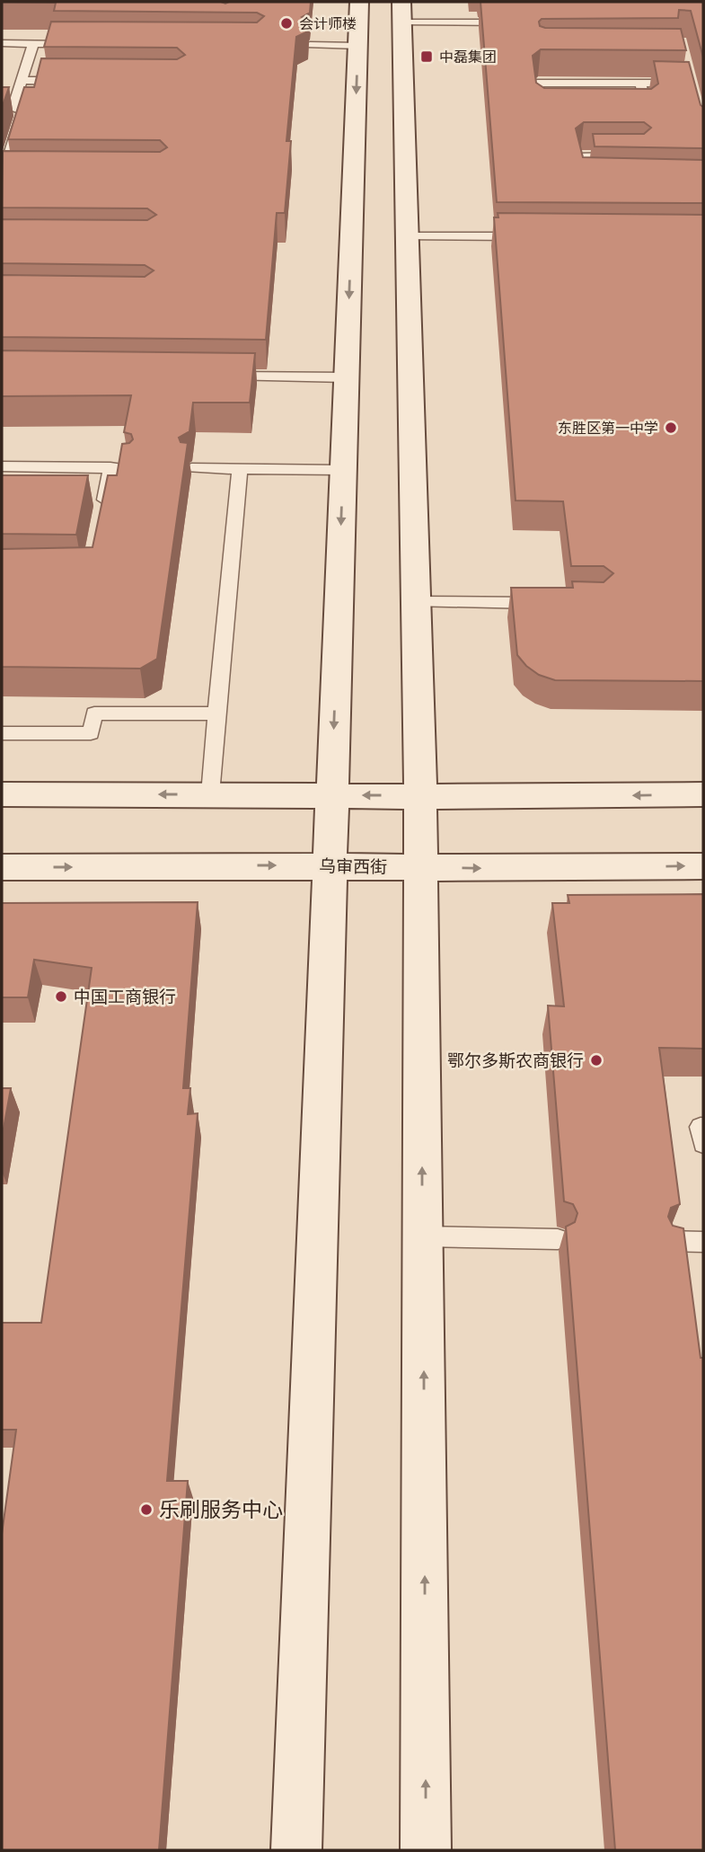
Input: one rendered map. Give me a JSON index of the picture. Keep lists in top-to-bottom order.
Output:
{
  "streets": {
    "street": ["乌审西街"]
  },
  "places": {
    "other": [
      "会计师楼",
      "东胜区第一中学",
      "中国工商银行",
      "鄂尔多斯农商银行",
      "乐刷服务中心"
    ],
    "transit": ["中磊集团"]
  }
}
